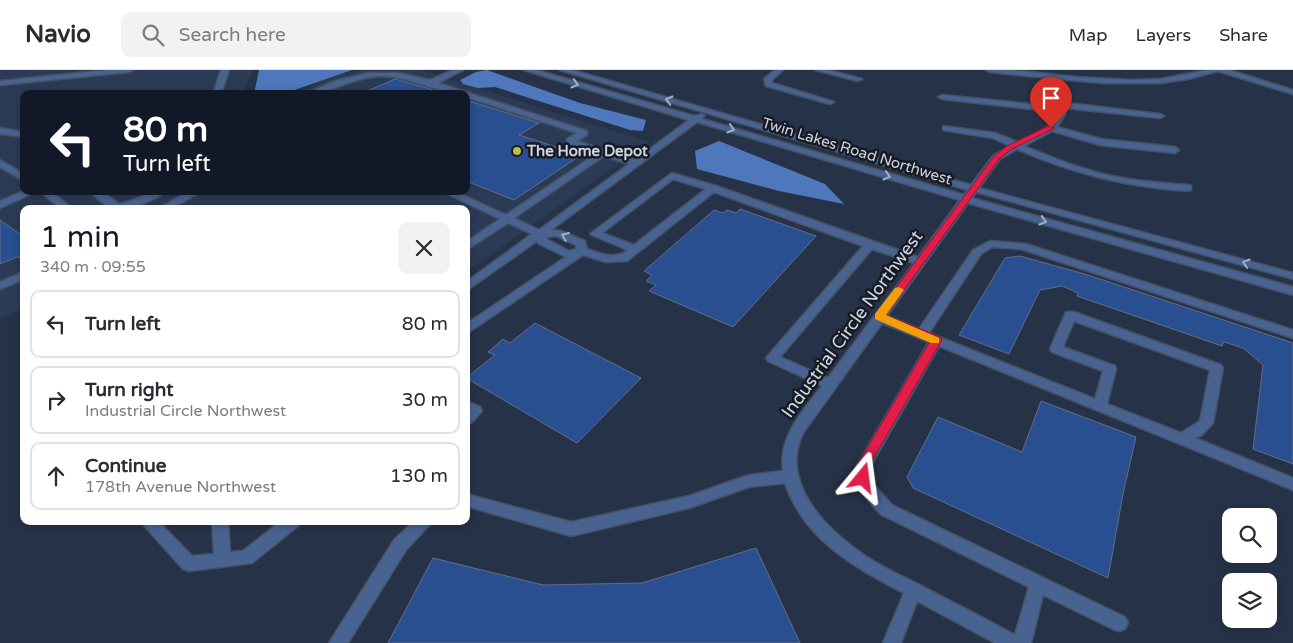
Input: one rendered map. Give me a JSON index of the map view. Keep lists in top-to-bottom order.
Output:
{
  "streets": {
    "street": ["Twin Lakes Road Northwest", "Industrial Circle Northwest"]
  },
  "crossings": [
    ["Twin Lakes Road Northwest", "Industrial Circle Northwest"]
  ],
  "places": ["The Home Depot"],
  "page": {
    "header": "Navio",
    "search": "Search here",
    "nav": ["Map", "Layers", "Share"],
    "turn": ["80 m", "Turn left"],
    "heading": ["1 min", "340 m · 09:55"],
    "list": [
      {
        "name": "Turn left",
        "value": "80 m"
      },
      {
        "name": "Turn right",
        "note": "Industrial Circle Northwest",
        "value": "30 m"
      },
      {
        "name": "Continue",
        "note": "178th Avenue Northwest",
        "value": "130 m"
      }
    ]
  }
}
